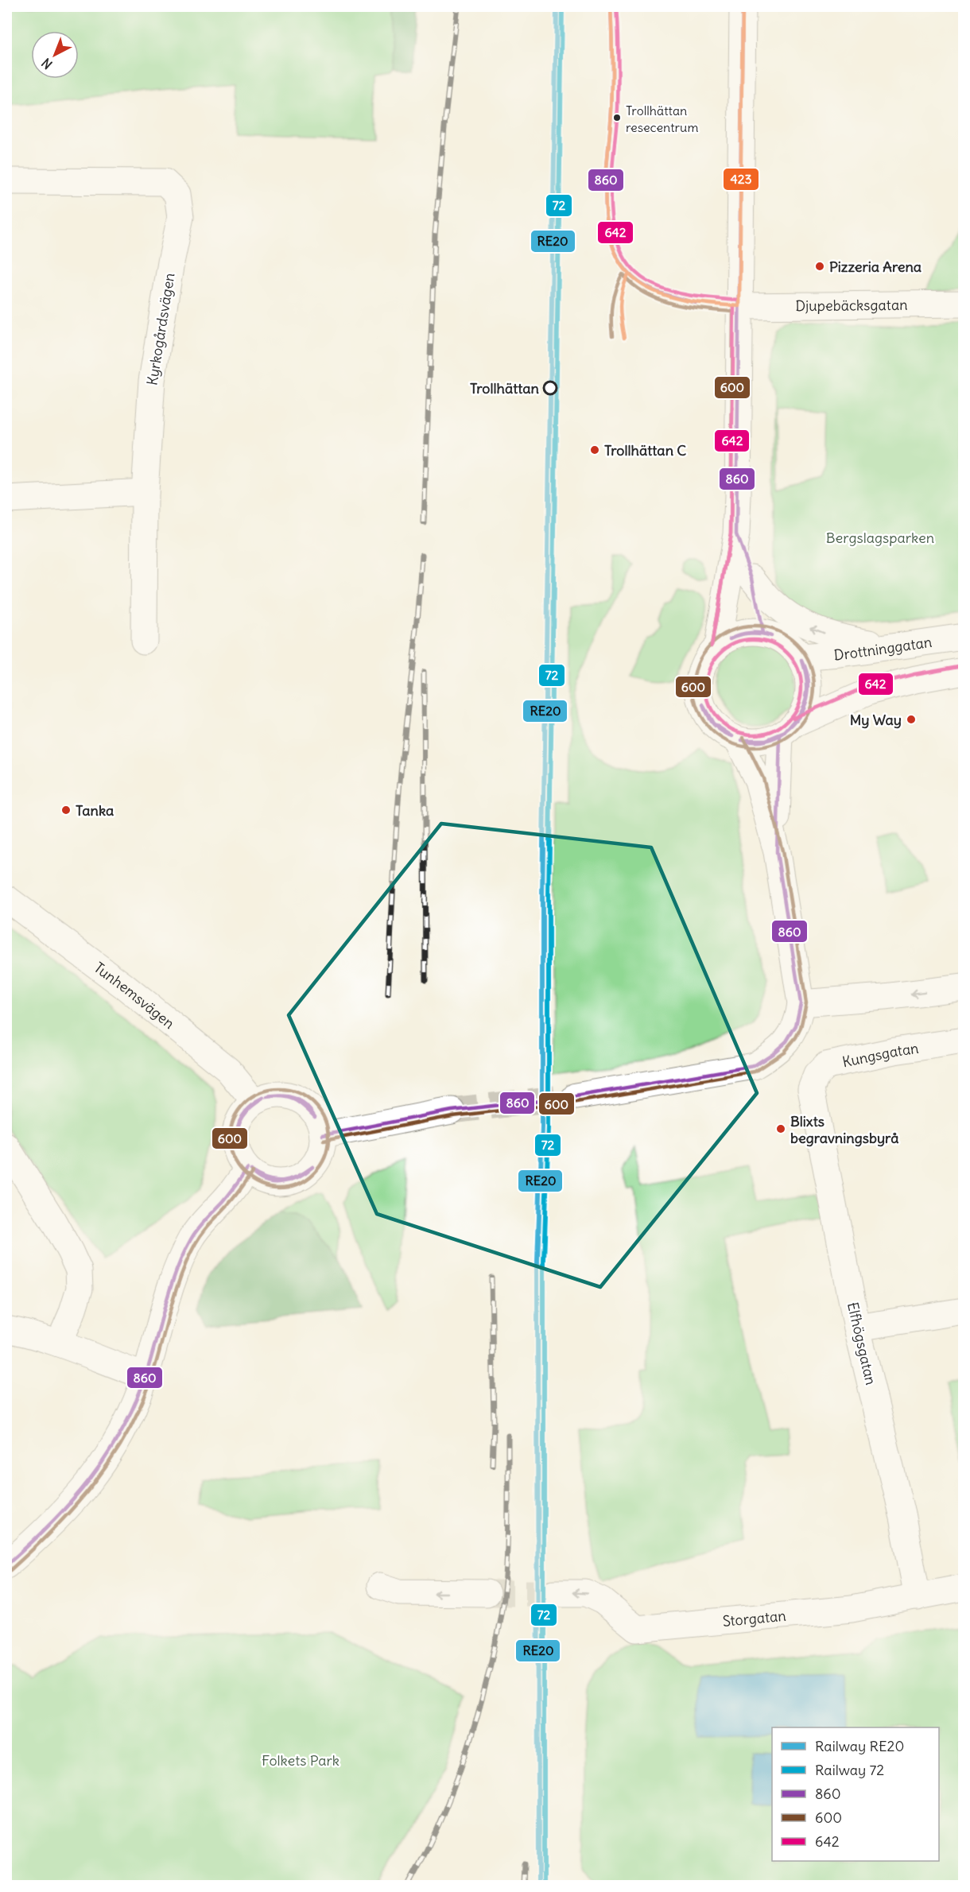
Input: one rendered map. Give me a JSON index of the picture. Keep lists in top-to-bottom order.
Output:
{
  "streets": {
    "street": [
      "Djupebäcksgatan",
      "Kyrkogårdsvägen",
      "Drottninggatan",
      "Tunhemsvägen",
      "Kungsgatan",
      "Elfhögsgatan",
      "Storgatan"
    ]
  },
  "crossings": [
    ["Kungsgatan", "Elfhögsgatan"],
    ["Elfhögsgatan", "Storgatan"]
  ],
  "one_way": ["Storgatan"],
  "parks": ["Bergslagsparken", "Folkets Park"],
  "places": [
    "Trollhättan resecentrum",
    "Pizzeria Arena",
    "Trollhättan",
    "Trollhättan C",
    "My Way",
    "Tanka",
    "Blixts begravningsbyrå"
  ],
  "lines": [
    "rail line RE20",
    "rail line 72",
    "transit line 860",
    "transit line 642",
    "transit line 423",
    "transit line 600"
  ],
  "legend": [
    "Railway RE20",
    "Railway 72",
    "860",
    "600",
    "642"
  ],
  "north": "bottom left"
}
